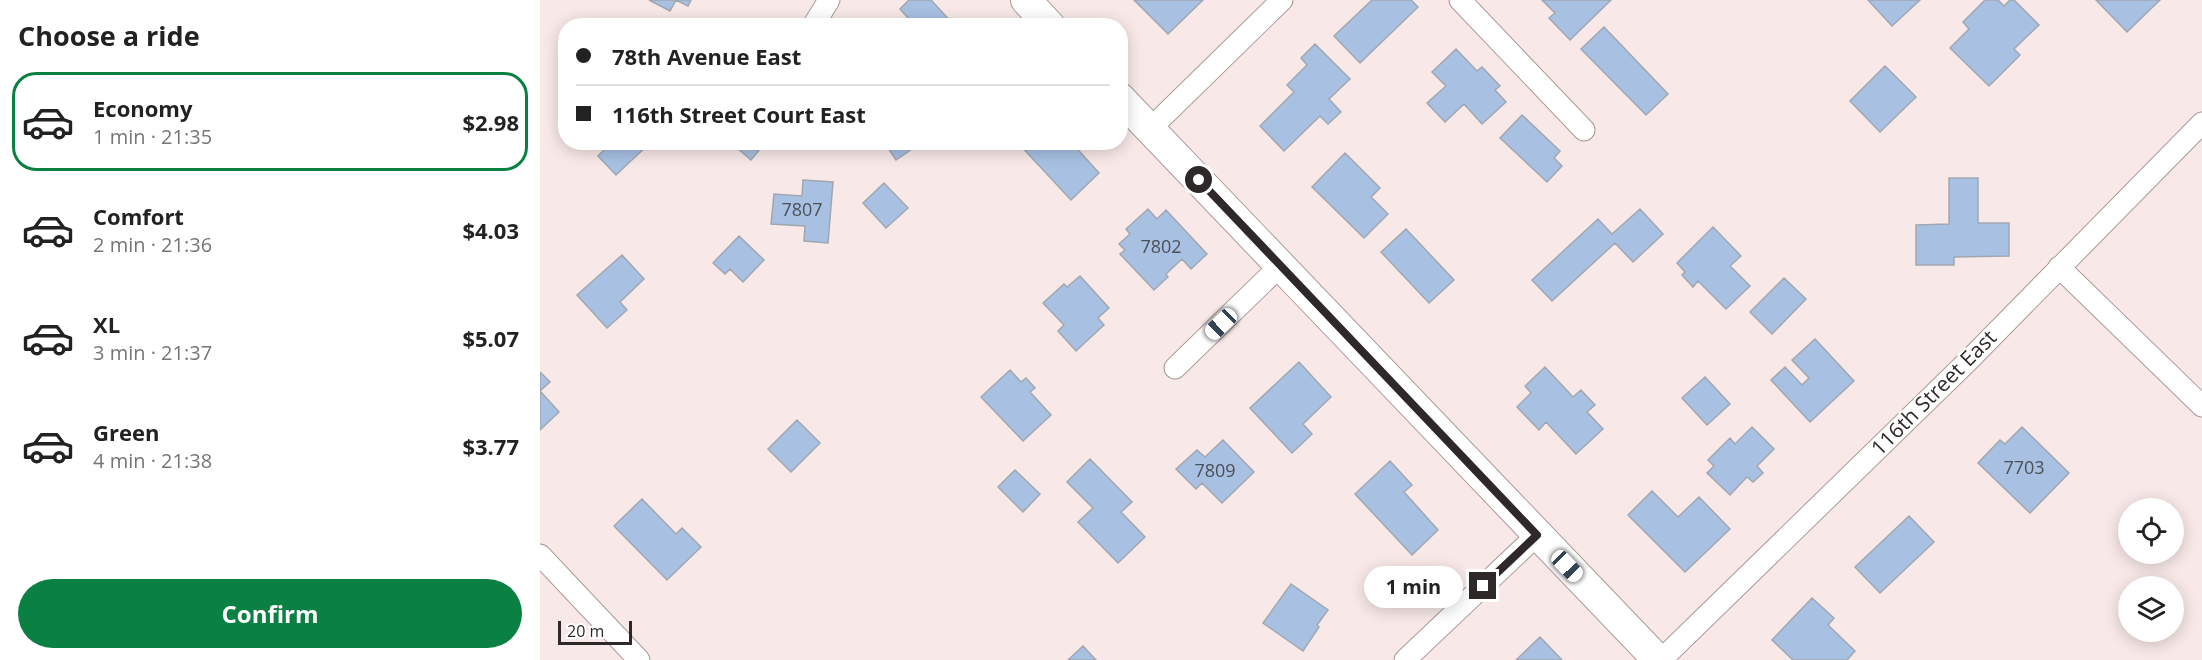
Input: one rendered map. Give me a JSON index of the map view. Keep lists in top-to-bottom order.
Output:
{
  "streets": {
    "street": ["116th Street East"]
  },
  "house_numbers": [
    "7807",
    "7802",
    "7703",
    "7809"
  ],
  "scale_bar": "20 m",
  "page": {
    "heading": "Choose a ride",
    "banner": ["78th Avenue East", "116th Street Court East"],
    "list": [
      {
        "name": "Economy",
        "note": "1 min · 21:35",
        "value": "$2.98"
      },
      {
        "name": "Comfort",
        "note": "2 min · 21:36",
        "value": "$4.03"
      },
      {
        "name": "XL",
        "note": "3 min · 21:37",
        "value": "$5.07"
      },
      {
        "name": "Green",
        "note": "4 min · 21:38",
        "value": "$3.77"
      }
    ],
    "bubble": "1 min",
    "buttons": "Confirm",
    "scale": "20 m"
  }
}
